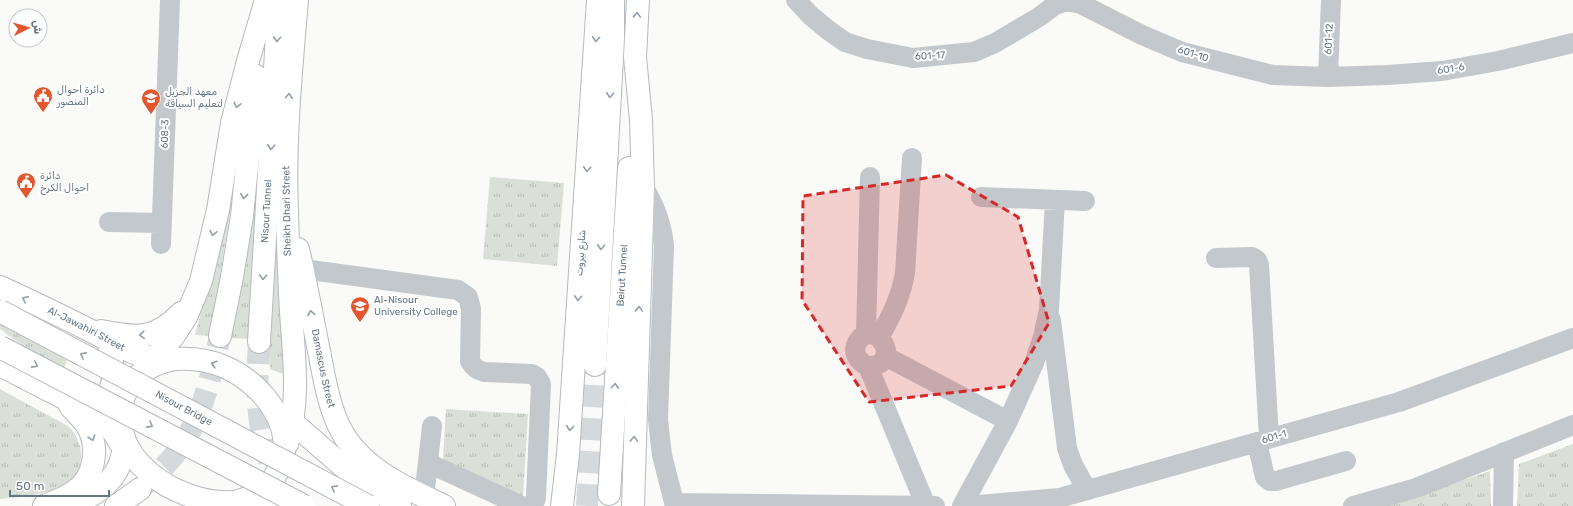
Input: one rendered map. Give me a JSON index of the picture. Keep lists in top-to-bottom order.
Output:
{
  "streets": {
    "main road": [
      "Nisour Tunnel",
      "Sheikh Dhari Street",
      "شارع بيروت",
      "Beirut Tunnel",
      "Al-Jawahiri Street",
      "Damascus Street",
      "Nisour Bridge"
    ],
    "street": [
      "601-12",
      "601-10",
      "601-17",
      "601-6",
      "608-3",
      "601-1"
    ]
  },
  "crossings": [
    ["601-12", "601-10"],
    ["601-12", "601-6"],
    ["601-10", "601-17"],
    ["601-10", "601-6"],
    ["Sheikh Dhari Street", "Damascus Street"]
  ],
  "places": {
    "public building": ["دائرة احوال المنصور", "دائرة احوال الكرخ"],
    "school or university": ["معهد الجزيل لتعليم السياقة", "Al-Nisour University College"]
  },
  "scale_bar": "50 m",
  "north": "right"
}
